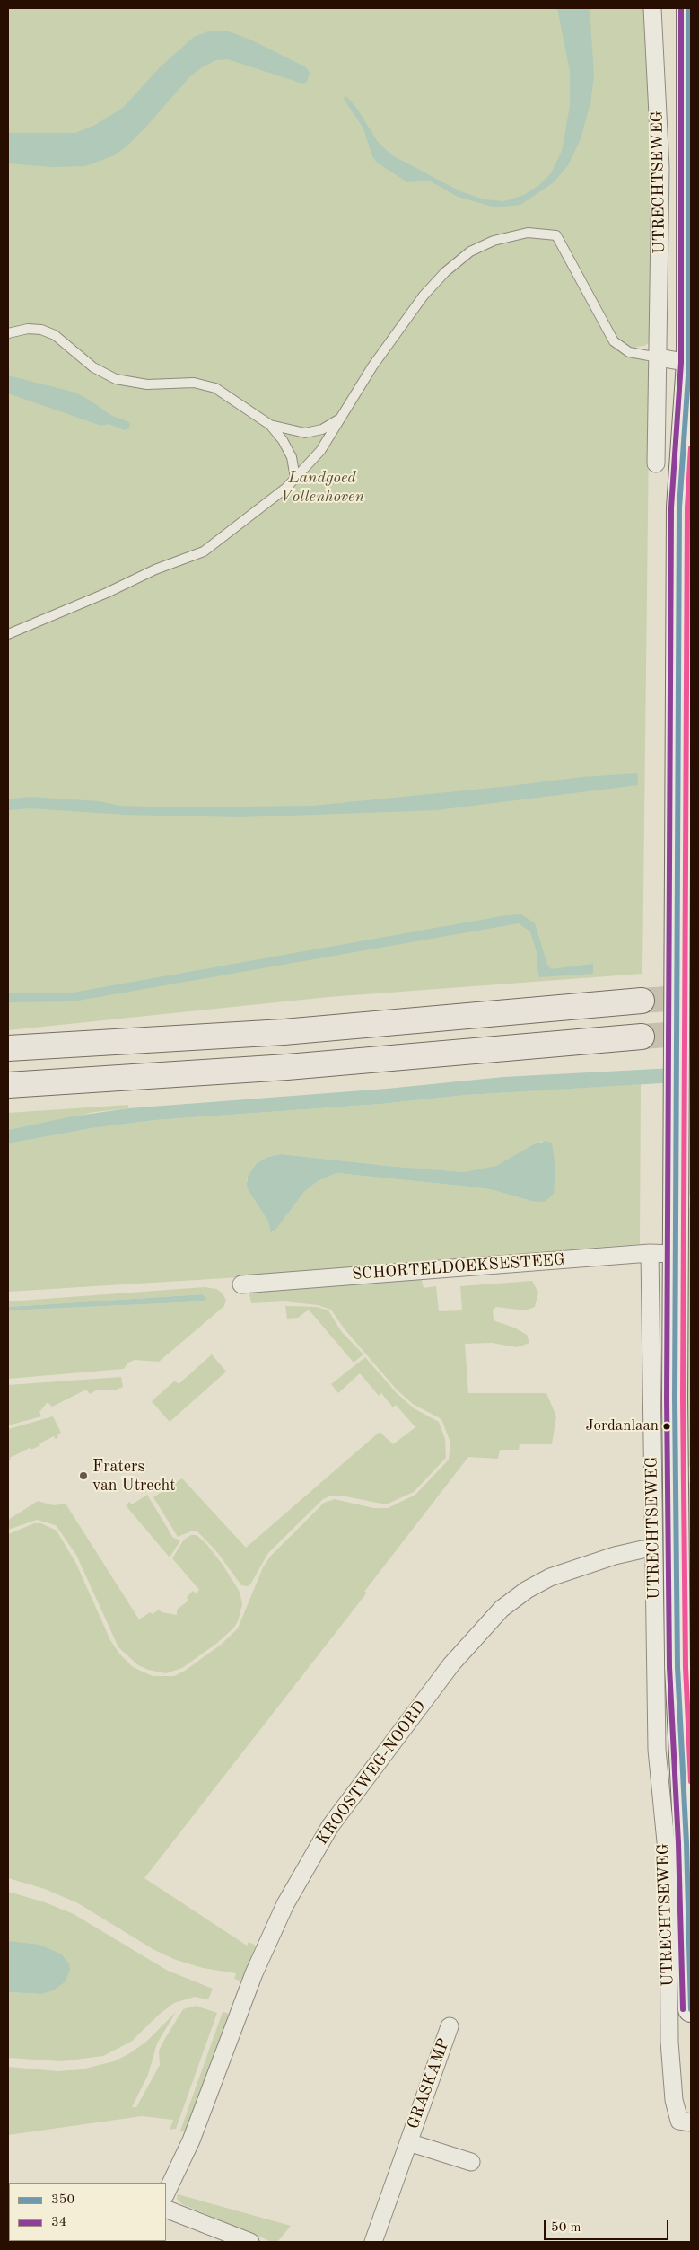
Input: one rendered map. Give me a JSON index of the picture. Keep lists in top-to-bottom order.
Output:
{
  "streets": {
    "main road": ["UTRECHTSEWEG"],
    "street": ["SCHORTELDOEKSESTEEG", "KROOSTWEG-NOORD", "GRASKAMP"]
  },
  "crossings": [
    ["UTRECHTSEWEG", "SCHORTELDOEKSESTEEG"]
  ],
  "parks": ["Landgoed Vollenhoven"],
  "places": ["Jordanlaan", "Fraters van Utrecht"],
  "lines": ["transit line 350", "transit line 34"],
  "legend": ["350", "34"],
  "scale_bar": "50 m"
}
